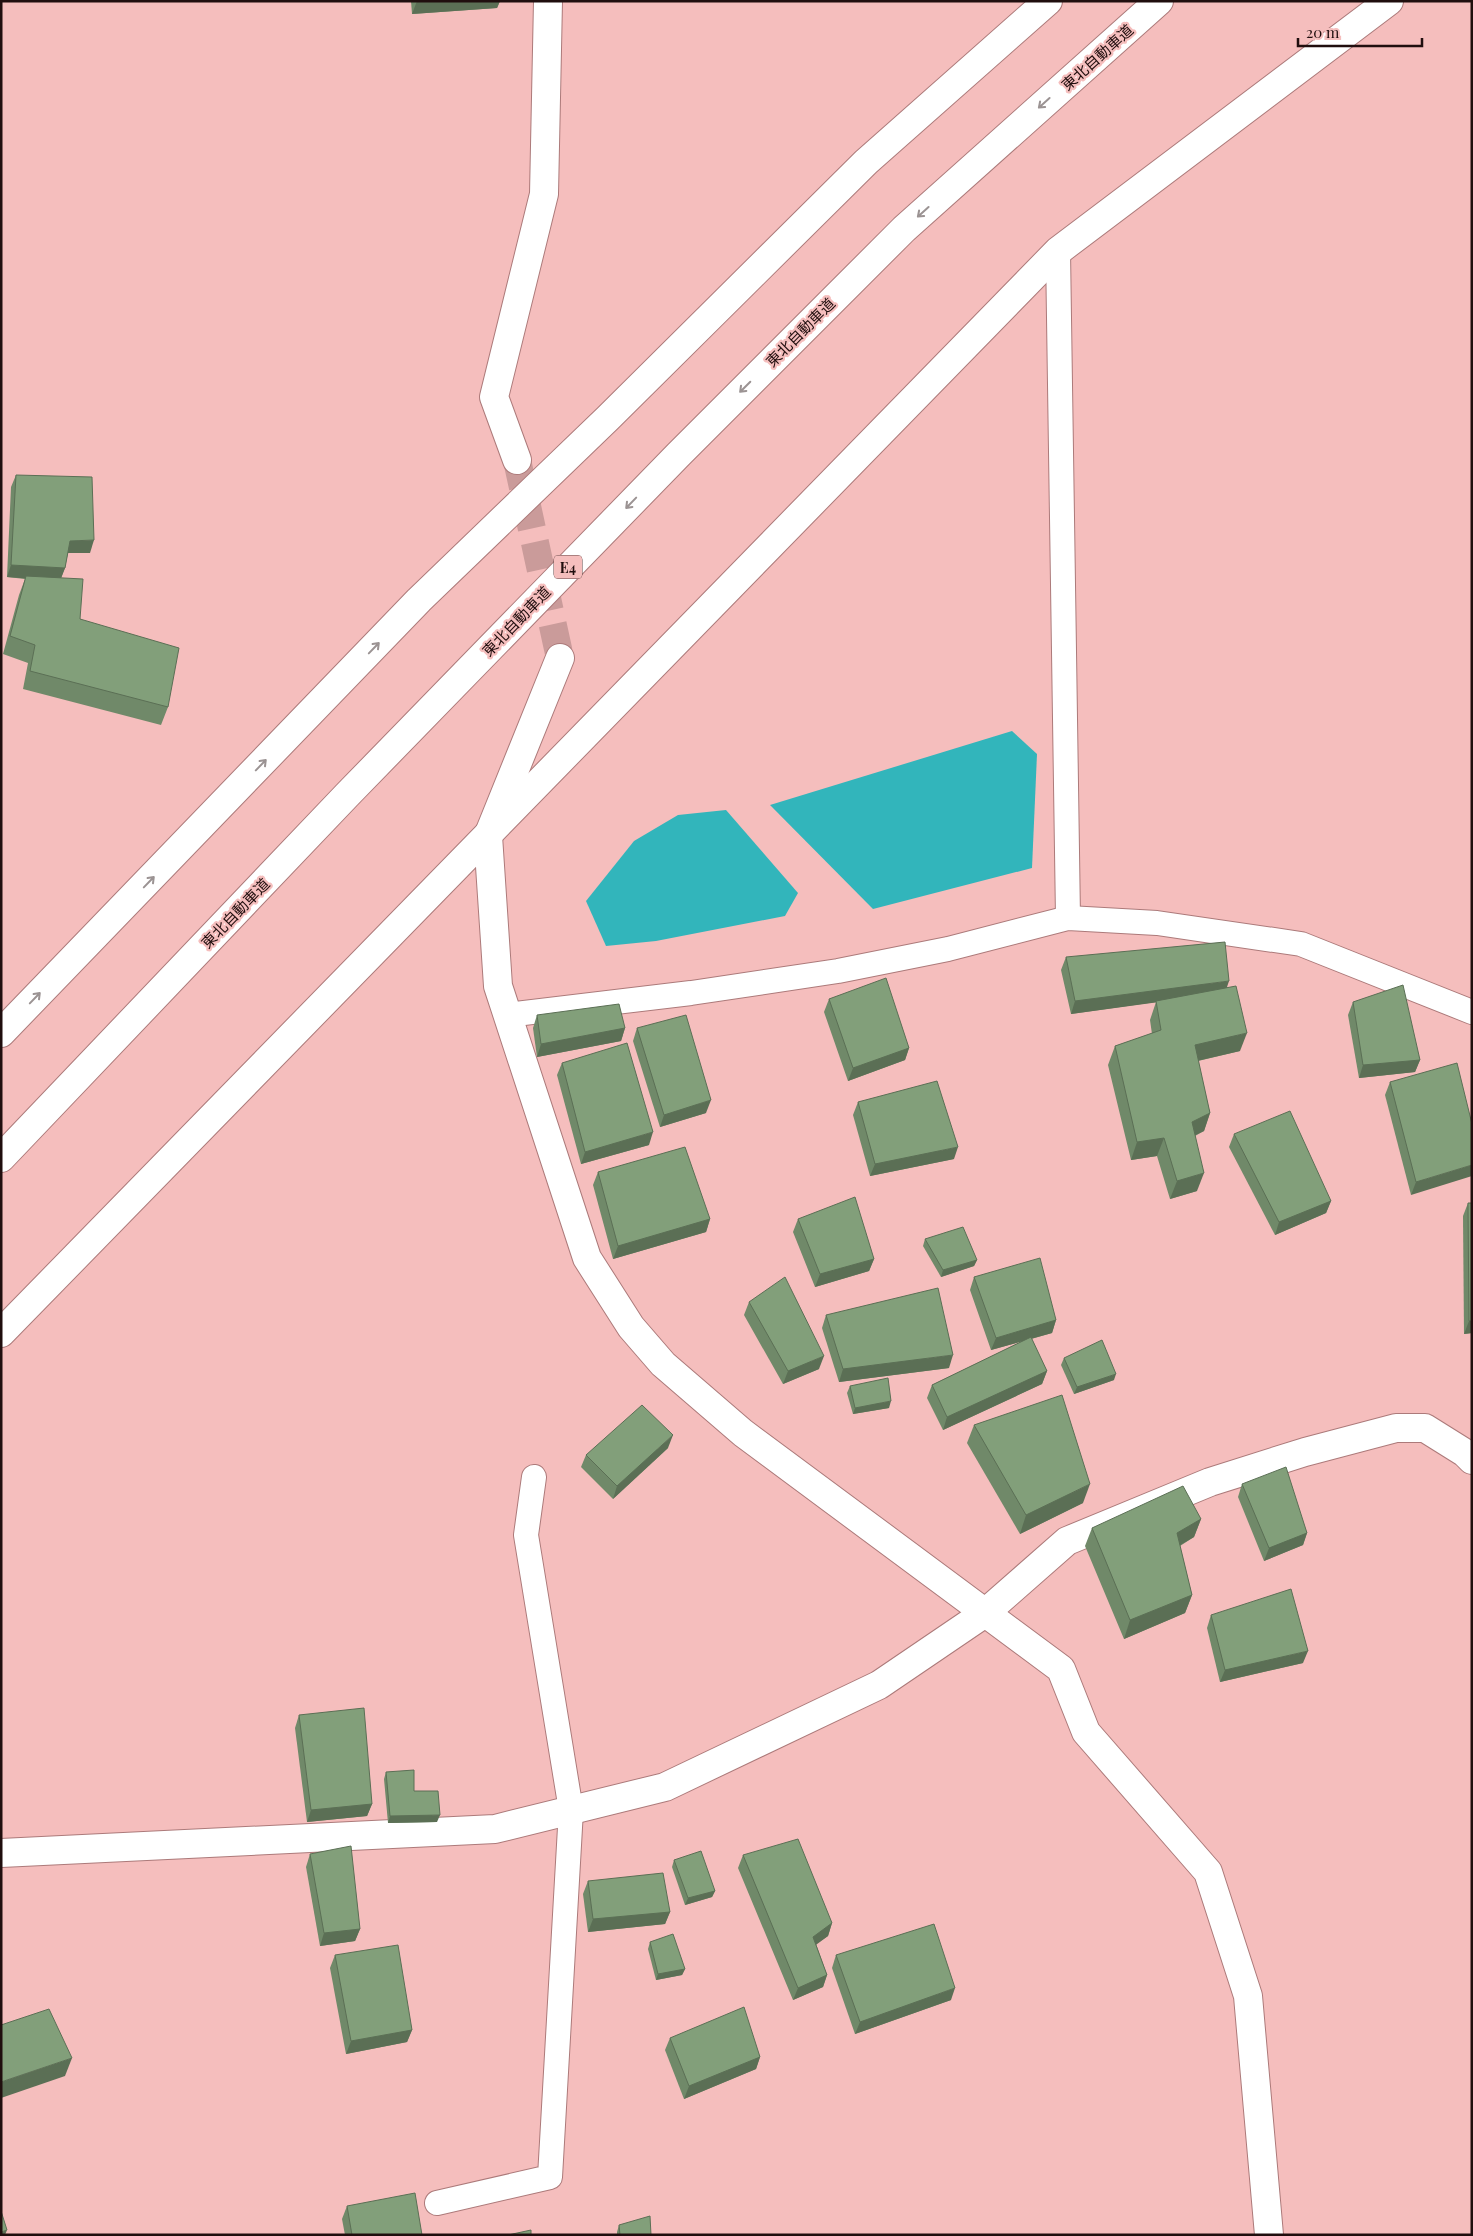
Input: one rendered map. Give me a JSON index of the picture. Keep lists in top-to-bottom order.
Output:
{
  "streets": {
    "main road": ["東北自動車道", "E4"]
  },
  "scale_bar": "20 m"
}
